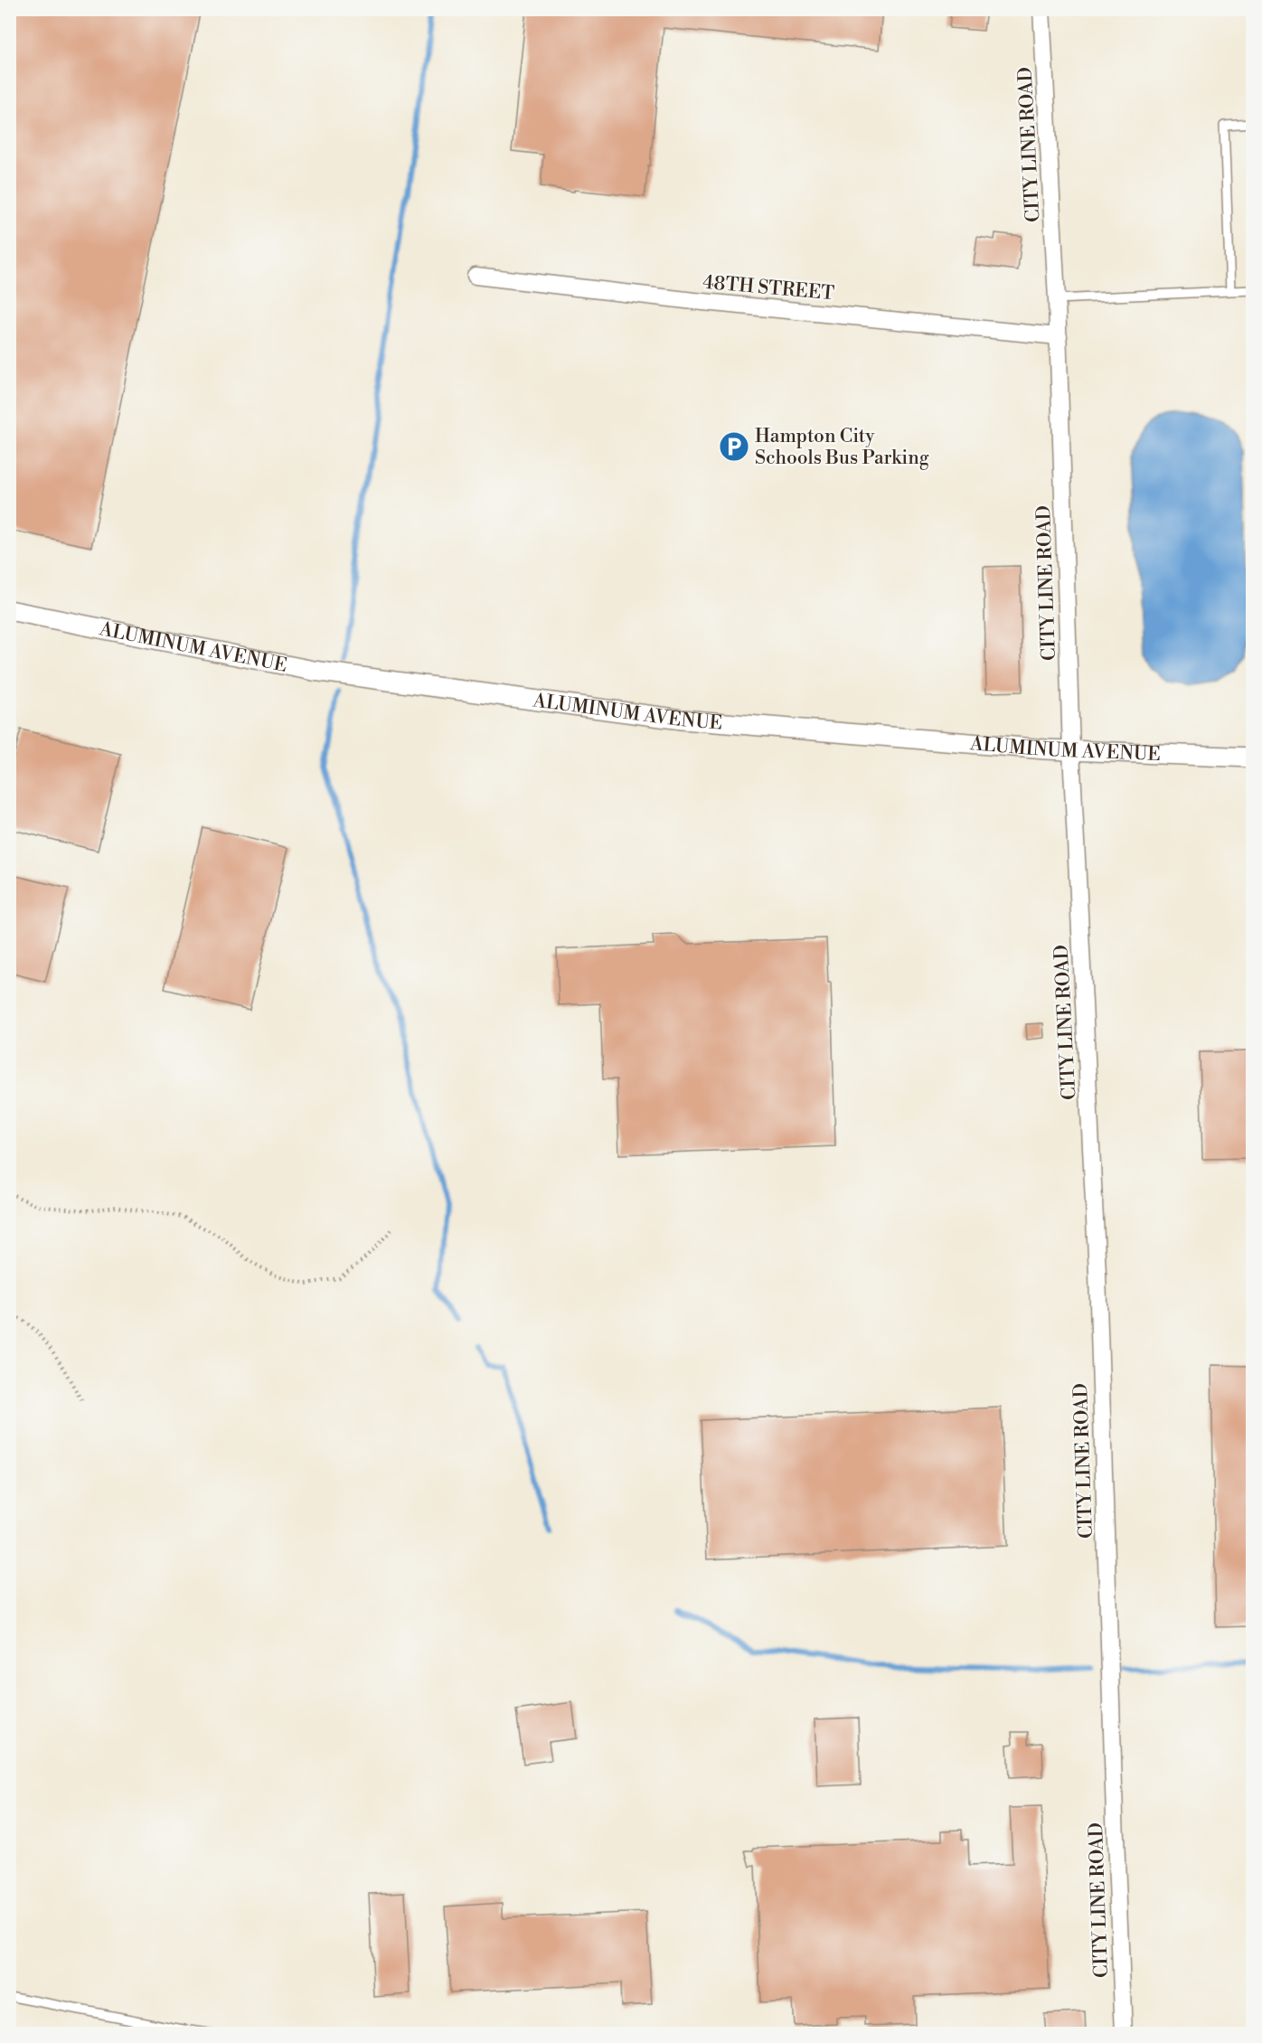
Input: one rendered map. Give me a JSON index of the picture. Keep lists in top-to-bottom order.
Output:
{
  "streets": {
    "street": ["CITY LINE ROAD", "48TH STREET", "ALUMINUM AVENUE"]
  },
  "crossings": [
    ["CITY LINE ROAD", "48TH STREET"],
    ["CITY LINE ROAD", "ALUMINUM AVENUE"]
  ],
  "places": {
    "parking": ["Hampton City Schools Bus Parking"]
  }
}
